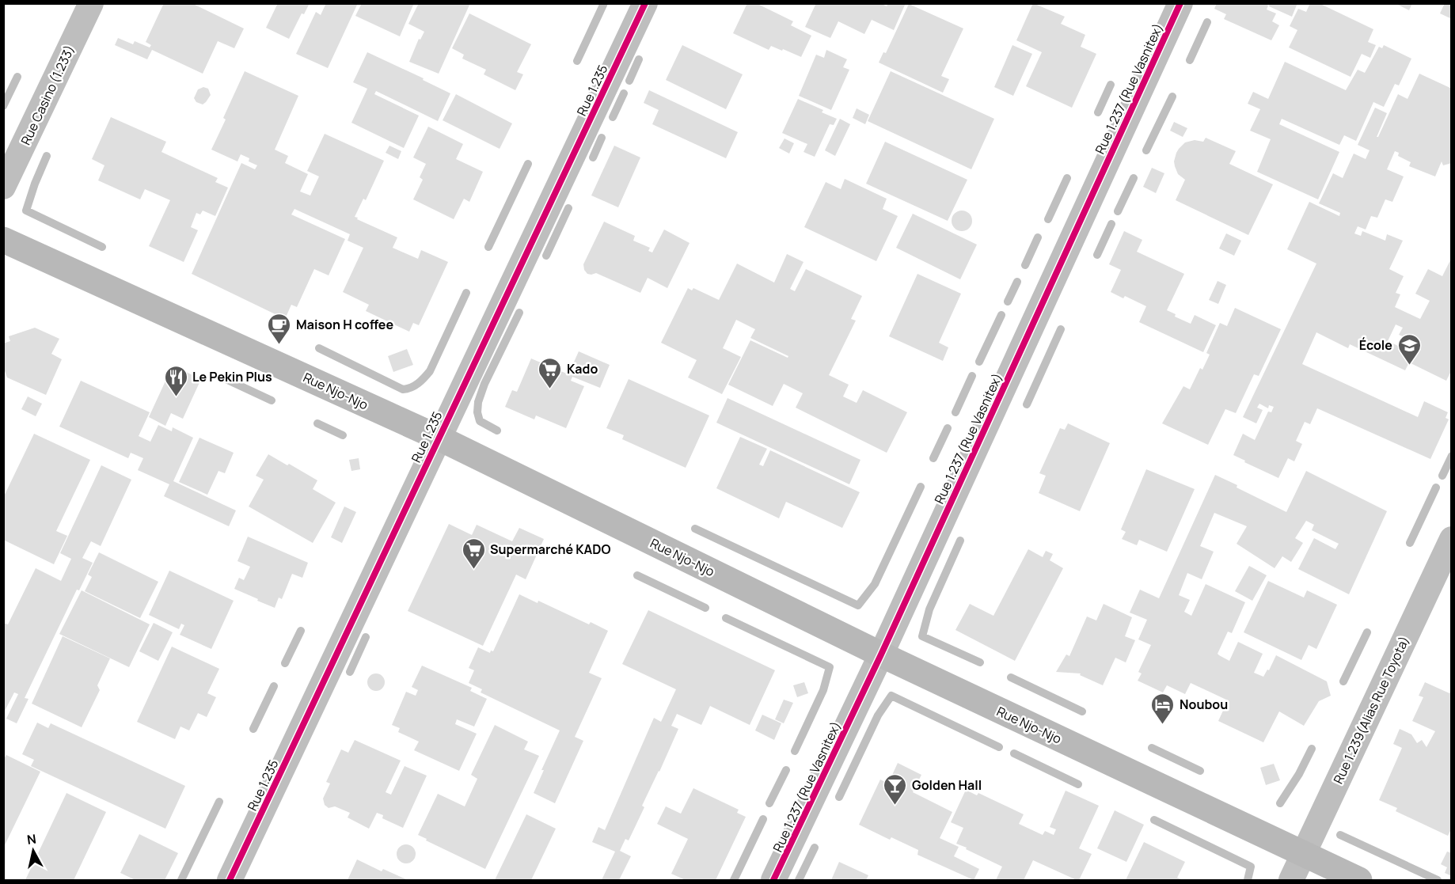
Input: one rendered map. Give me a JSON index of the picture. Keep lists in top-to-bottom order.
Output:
{
  "streets": {
    "main road": ["Rue Njo-Njo"],
    "street": [
      "Rue 1.237 (Rue Vasnitex)",
      "Rue 1.235",
      "Rue Casino (1.233)",
      "Rue 1.239(Alias Rue Toyota)"
    ]
  },
  "crossings": [
    ["Rue 1.237 (Rue Vasnitex)", "Rue Njo-Njo"],
    ["Rue 1.235", "Rue Njo-Njo"],
    ["Rue Njo-Njo", "Rue 1.239(Alias Rue Toyota)"]
  ],
  "places": {
    "cafe": ["Maison H coffee"],
    "school or university": ["École"],
    "supermarket": ["Kado", "Supermarché KADO"],
    "restaurant": ["Le Pekin Plus"],
    "hotel": ["Noubou"],
    "bar": ["Golden Hall"]
  },
  "north": "top"
}
